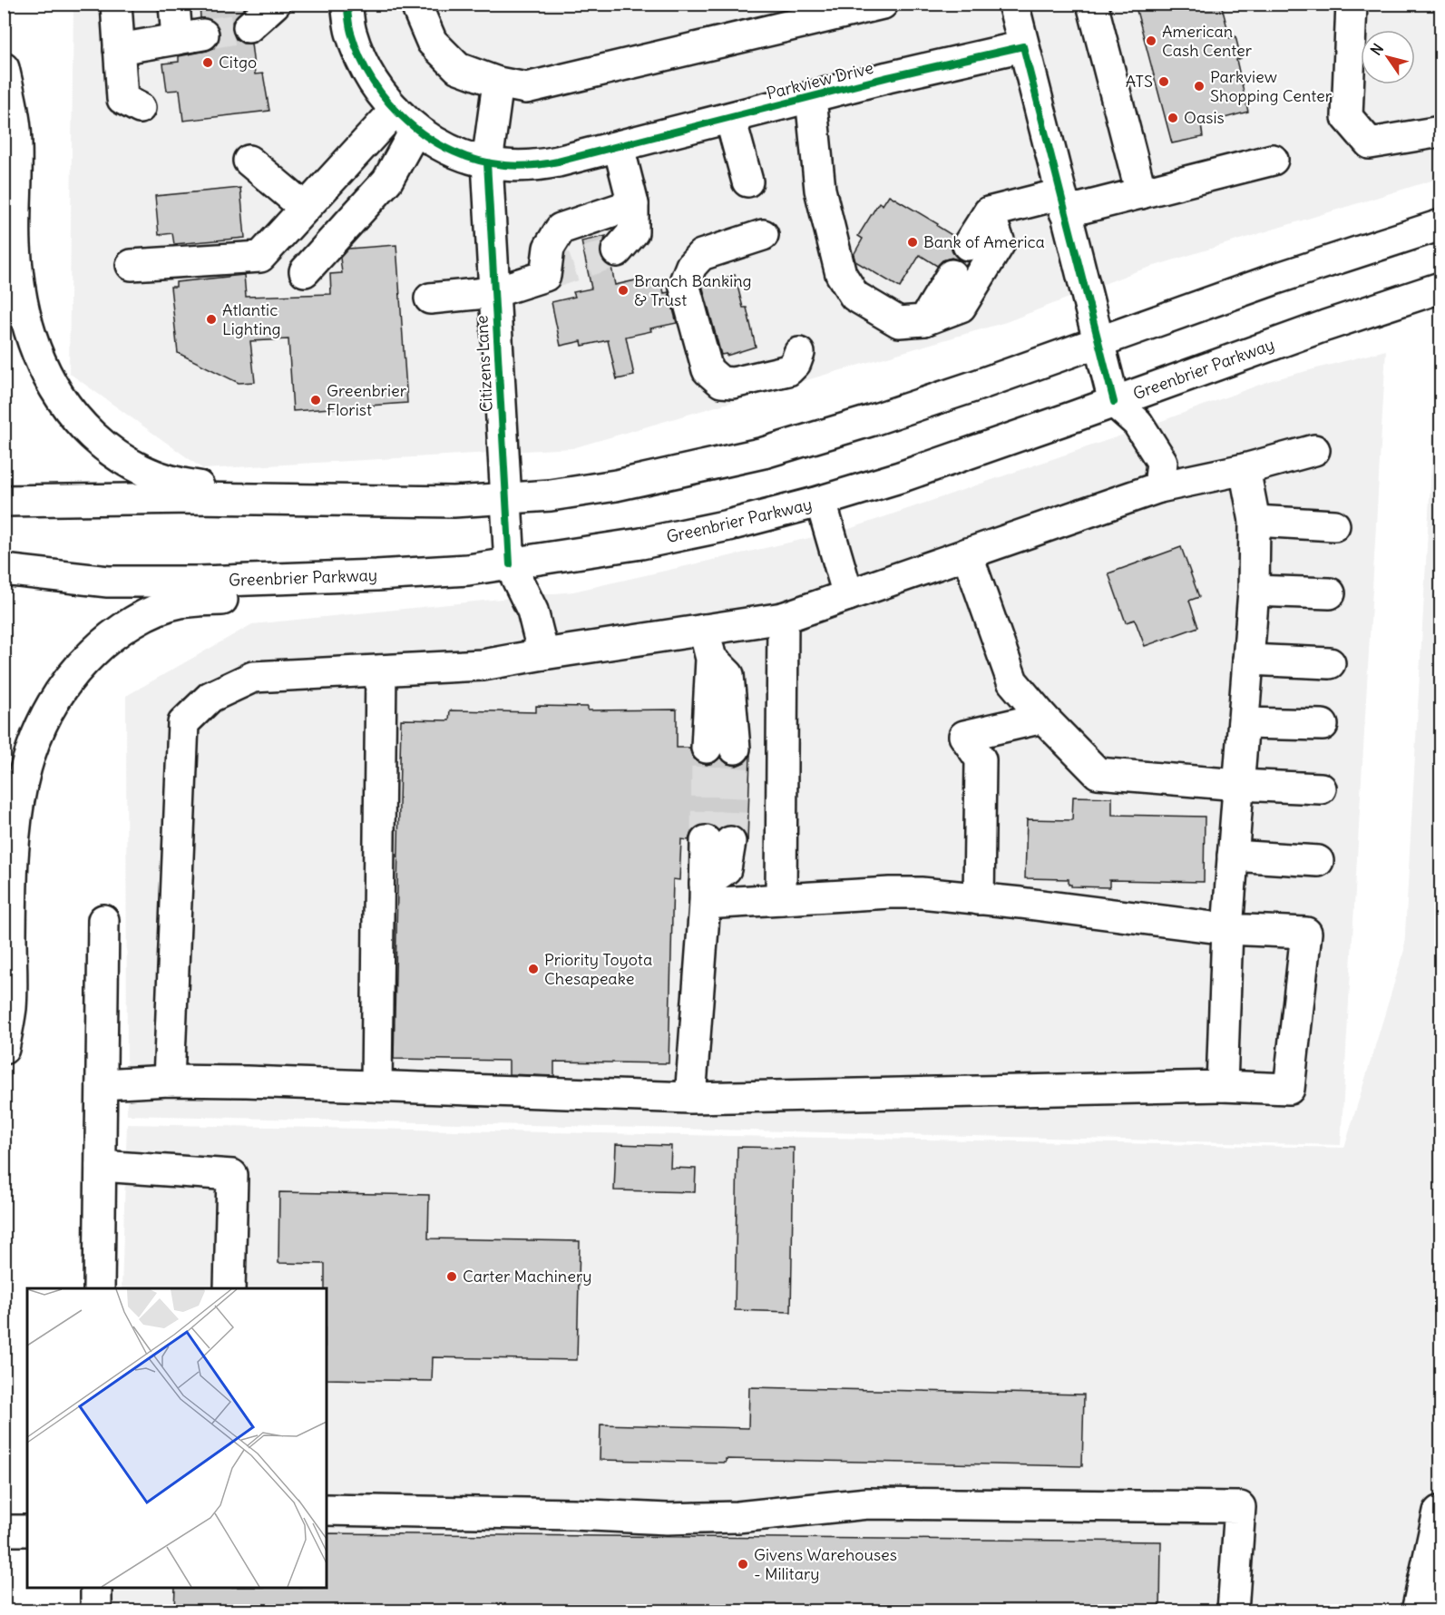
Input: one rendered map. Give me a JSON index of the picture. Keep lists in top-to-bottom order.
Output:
{
  "streets": {
    "main road": ["Parkview Drive", "Citizens Lane", "Greenbrier Parkway"]
  },
  "crossings": [
    ["Parkview Drive", "Citizens Lane"],
    ["Citizens Lane", "Greenbrier Parkway"]
  ],
  "places": [
    "American Cash Center",
    "Citgo",
    "ATS",
    "Parkview Shopping Center",
    "Oasis",
    "Bank of America",
    "Branch Banking & Trust",
    "Atlantic Lighting",
    "Greenbrier Florist",
    "Priority Toyota Chesapeake",
    "Carter Machinery",
    "Givens Warehouses - Military"
  ],
  "north": "top left"
}
